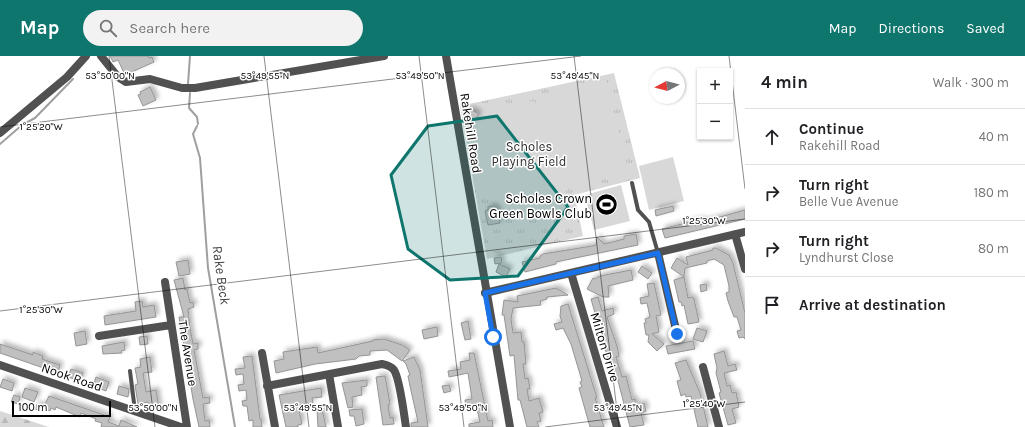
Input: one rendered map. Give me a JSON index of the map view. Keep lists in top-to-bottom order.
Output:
{
  "streets": {
    "street": [
      "Rakehill Road",
      "Milton Drive",
      "The Avenue",
      "Nook Road"
    ]
  },
  "water": ["Rake Beck"],
  "parks": ["Scholes Playing Field"],
  "places": {
    "sports": ["Scholes Crown Green Bowls Club"]
  },
  "scale_bar": "100 m",
  "north": "left",
  "page": {
    "header": "Map",
    "search": "Search here",
    "nav": ["Map", "Directions", "Saved"],
    "heading": ["4 min", "Walk · 300 m"],
    "map_buttons": ["+", "−"],
    "list": [
      ["Continue", "Rakehill Road", "40 m"],
      ["Turn right", "Belle Vue Avenue", "180 m"],
      ["Turn right", "Lyndhurst Close", "80 m"],
      "Arrive at destination"
    ],
    "scale": "100 m"
  },
  "coordinates": [
    "53°50'00\"N",
    "53°49'55\"N",
    "53°49'50\"N",
    "53°49'45\"N",
    "1°25'20\"W",
    "1°25'30\"W",
    "1°25'40\"W"
  ]
}
